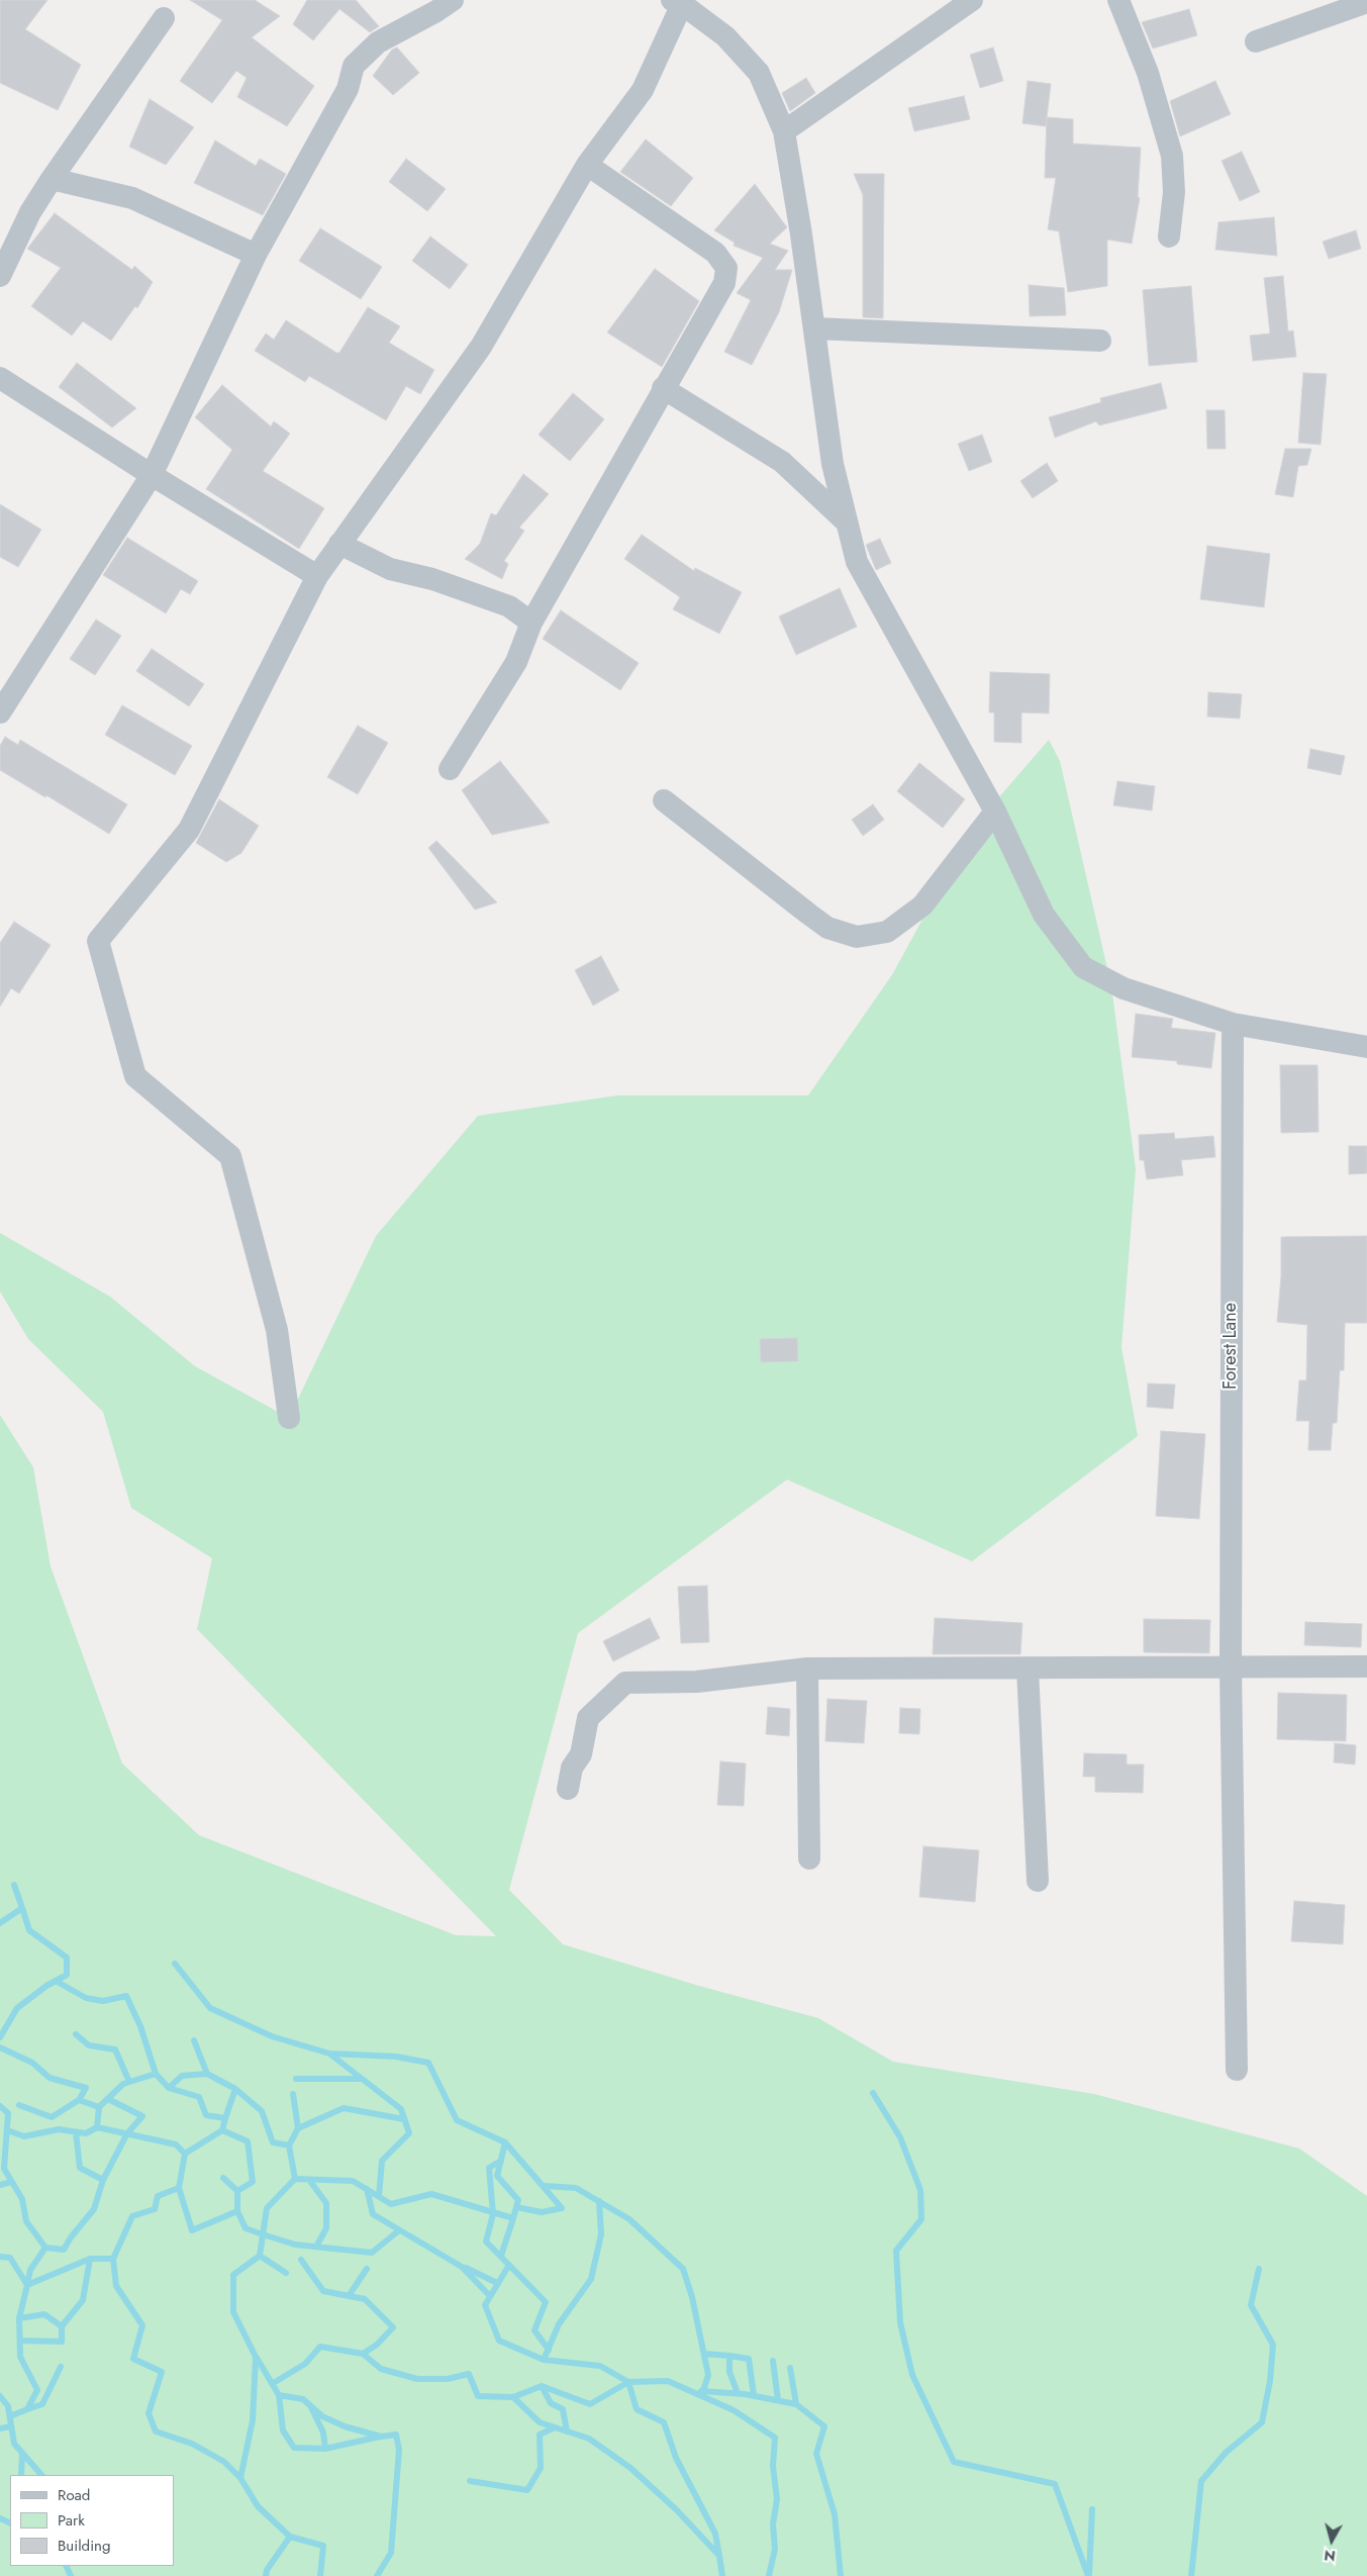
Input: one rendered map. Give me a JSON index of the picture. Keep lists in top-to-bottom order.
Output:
{
  "streets": {
    "street": ["Forest Lane"]
  },
  "legend": ["Road", "Park", "Building"],
  "north": "bottom"
}
